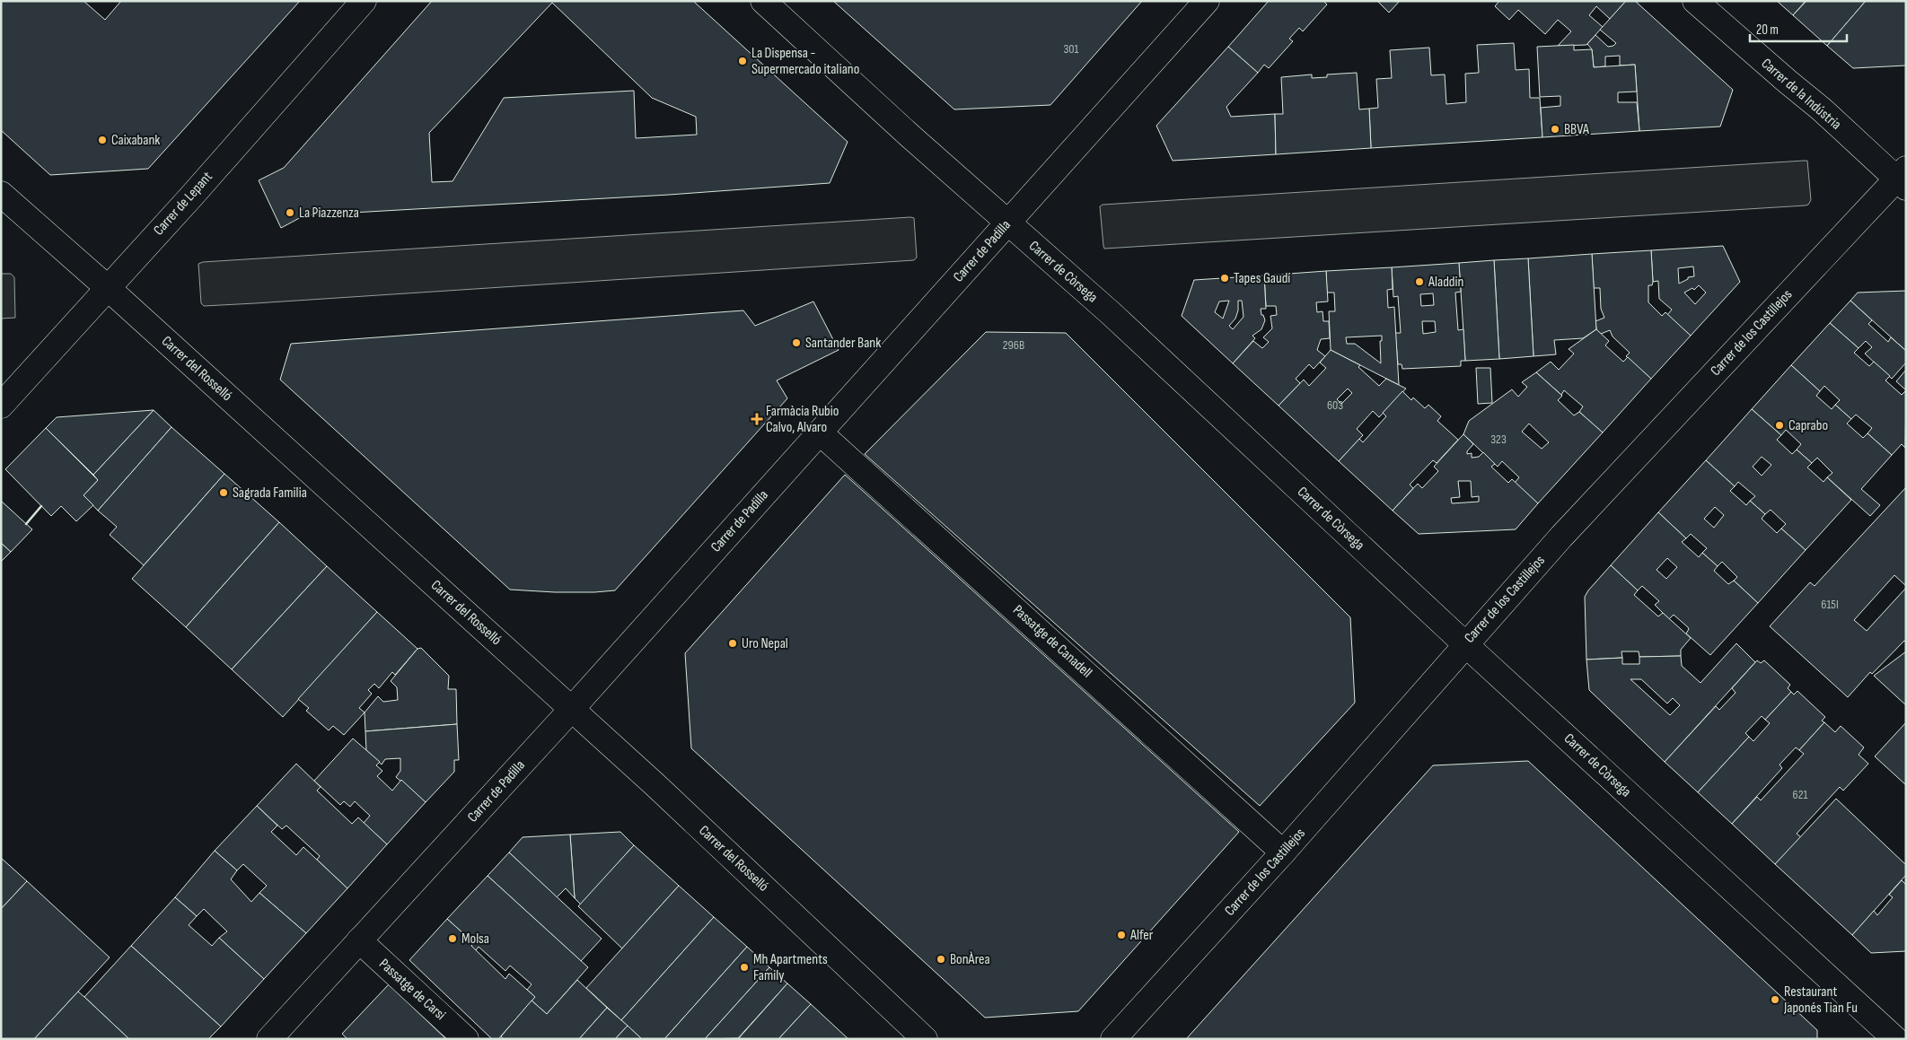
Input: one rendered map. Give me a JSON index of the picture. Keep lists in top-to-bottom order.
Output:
{
  "streets": {
    "main road": [
      "Carrer de la Indústria",
      "Carrer de Lepant",
      "Carrer de Padilla",
      "Carrer de Còrsega",
      "Carrer de los Castillejos",
      "Carrer del Rosselló",
      "Passatge de Canadell",
      "Passatge de Carsi"
    ]
  },
  "crossings": [
    ["Carrer de la Indústria", "Carrer de los Castillejos"],
    ["Carrer de Lepant", "Carrer del Rosselló"],
    ["Carrer de Padilla", "Carrer de Còrsega"],
    ["Carrer de Padilla", "Carrer del Rosselló"],
    ["Carrer de Padilla", "Passatge de Canadell"],
    ["Carrer de Padilla", "Passatge de Carsi"],
    ["Carrer de Còrsega", "Carrer de los Castillejos"],
    ["Carrer de los Castillejos", "Passatge de Canadell"]
  ],
  "places": {
    "other": [
      "La Dispensa - Supermercado italiano",
      "BBVA",
      "Caixabank",
      "La Piazzenza",
      "Tapes Gaudí",
      "Aladdin",
      "Santander Bank",
      "Caprabo",
      "Sagrada Familia",
      "Uro Nepal",
      "Alfer",
      "Molsa",
      "BonÀrea",
      "Mh Apartments Family",
      "Restaurant Japonés Tian Fu"
    ],
    "health": ["Farmàcia Rubio Calvo, Alvaro"]
  },
  "house_numbers": [
    "301",
    "296B",
    "603",
    "323",
    "615I",
    "621"
  ],
  "scale_bar": "20 m"
}
